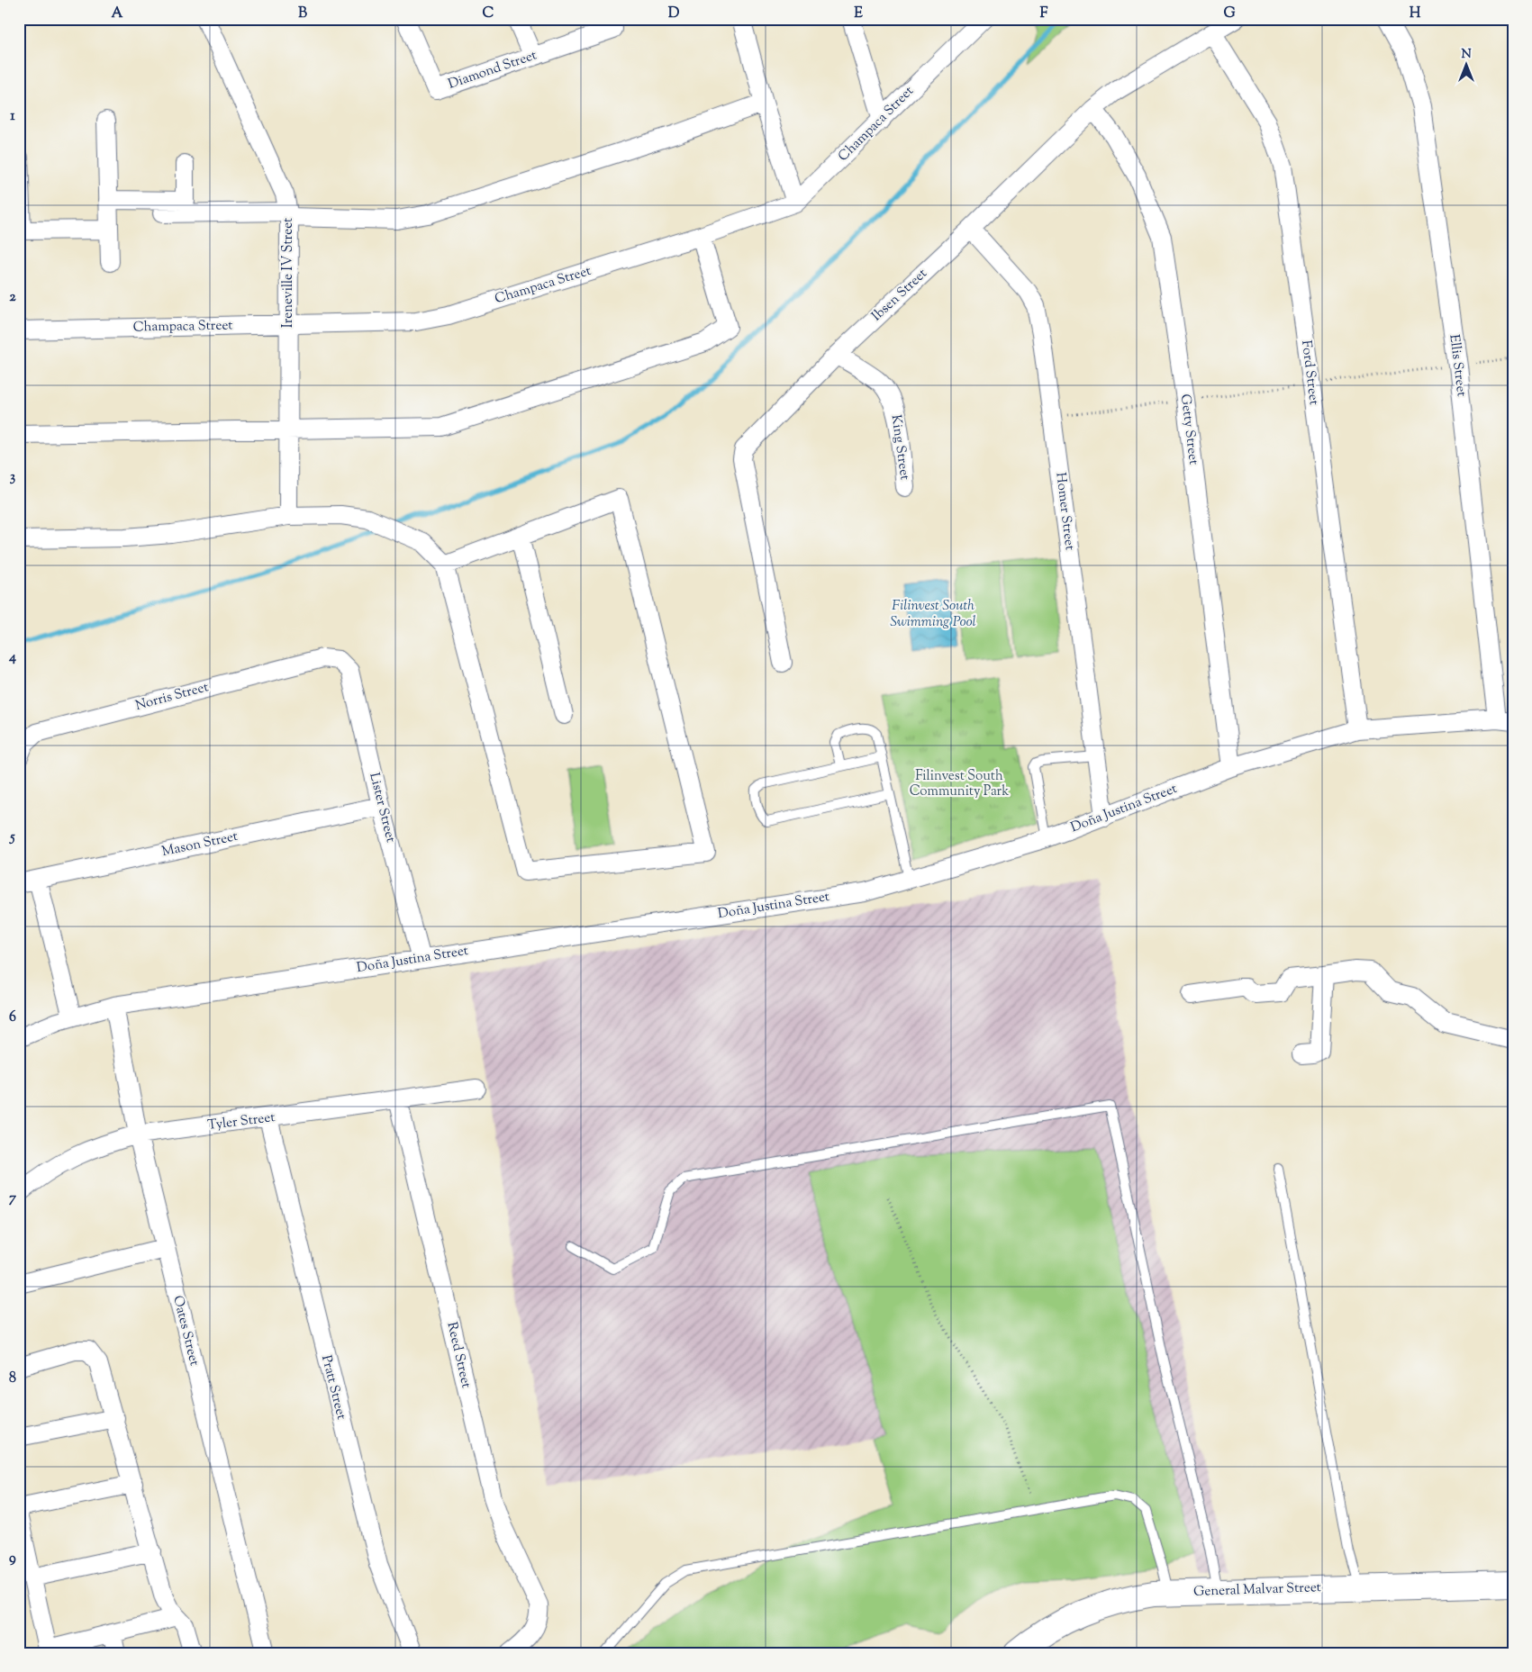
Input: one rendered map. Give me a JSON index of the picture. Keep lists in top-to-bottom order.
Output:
{
  "streets": {
    "highway": ["General Malvar Street"],
    "street": [
      "Diamond Street",
      "Champaca Street",
      "Ireneville IV Street",
      "Ibsen Street",
      "Ellis Street",
      "Ford Street",
      "Getty Street",
      "King Street",
      "Homer Street",
      "Norris Street",
      "Lister Street",
      "Doña Justina Street",
      "Mason Street",
      "Tyler Street",
      "Oates Street",
      "Reed Street",
      "Pratt Street"
    ]
  },
  "crossings": [
    ["Champaca Street", "Ireneville IV Street"],
    ["Ibsen Street", "Ford Street"],
    ["Ibsen Street", "Getty Street"],
    ["Ibsen Street", "King Street"],
    ["Ibsen Street", "Homer Street"],
    ["Ellis Street", "Doña Justina Street"],
    ["Ford Street", "Doña Justina Street"],
    ["Getty Street", "Doña Justina Street"],
    ["Homer Street", "Doña Justina Street"],
    ["Norris Street", "Lister Street"],
    ["Lister Street", "Doña Justina Street"],
    ["Lister Street", "Mason Street"],
    ["Doña Justina Street", "Oates Street"],
    ["Tyler Street", "Oates Street"],
    ["Tyler Street", "Reed Street"],
    ["Tyler Street", "Pratt Street"]
  ],
  "water": ["Filinvest South Swimming Pool"],
  "parks": ["Filinvest South Community Park"],
  "north": "top",
  "grid": {
    "columns": [
      "A",
      "B",
      "C",
      "D",
      "E",
      "F",
      "G",
      "H"
    ],
    "rows": [
      "1",
      "2",
      "3",
      "4",
      "5",
      "6",
      "7",
      "8",
      "9"
    ]
  }
}
